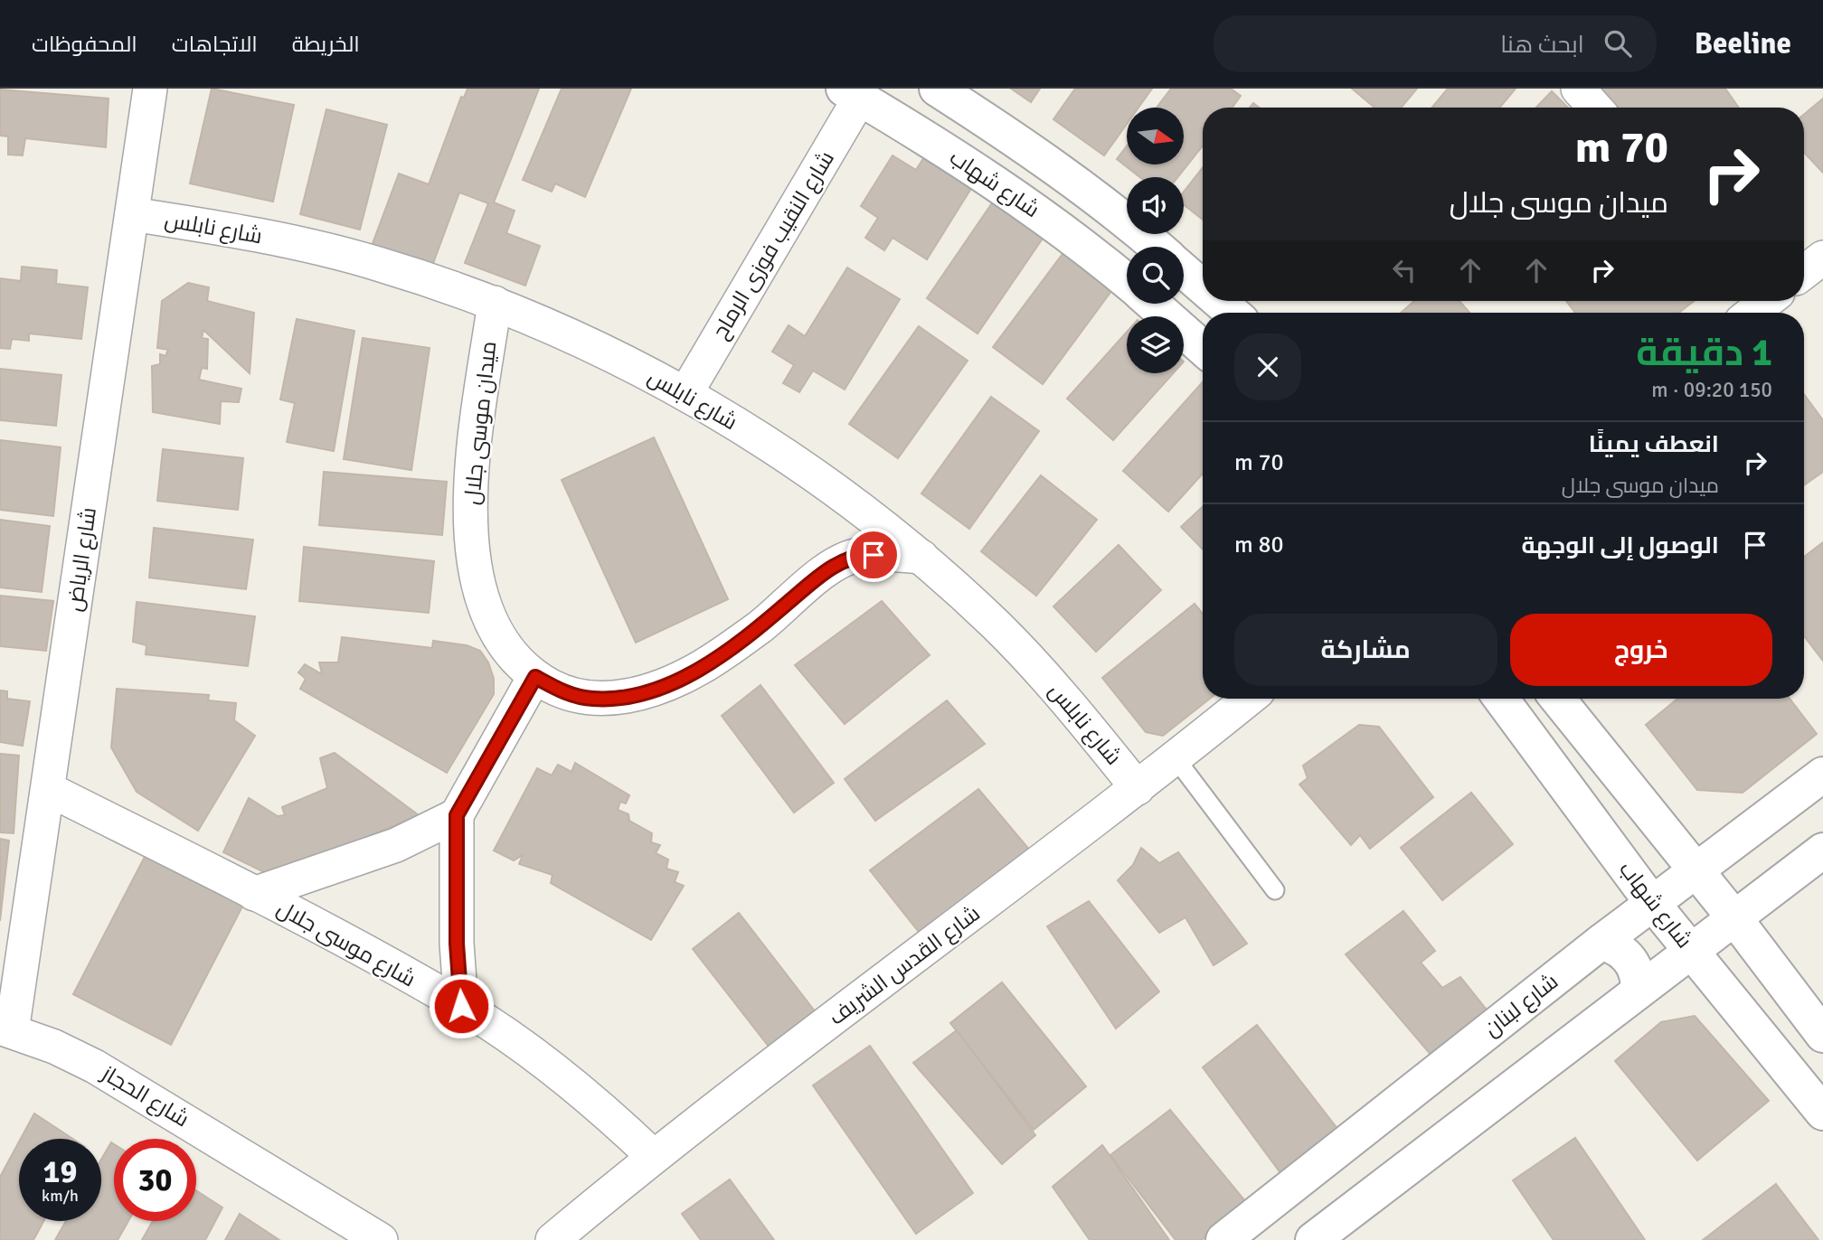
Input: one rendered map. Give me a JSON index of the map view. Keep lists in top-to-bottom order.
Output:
{
  "streets": {
    "street": [
      "شارع شهاب",
      "شارع نابلس",
      "شارع النقيب فوزى الرماح",
      "ميدان موسى جلال",
      "شارع الرياض",
      "شارع موسى جلال",
      "شارع القدس الشريف",
      "شارع لبنان",
      "شارع الحجاز"
    ]
  },
  "crossings": [
    ["شارع شهاب", "شارع النقيب فوزى الرماح"],
    ["شارع شهاب", "شارع لبنان"],
    ["شارع نابلس", "شارع النقيب فوزى الرماح"],
    ["شارع نابلس", "ميدان موسى جلال"],
    ["شارع نابلس", "شارع الرياض"],
    ["شارع نابلس", "شارع القدس الشريف"],
    ["شارع الرياض", "شارع موسى جلال"],
    ["شارع الرياض", "شارع الحجاز"],
    ["شارع موسى جلال", "شارع القدس الشريف"]
  ],
  "north": "right",
  "page": {
    "header": "Beeline",
    "search": "ابحث هنا",
    "nav": ["الخريطة", "الاتجاهات", "المحفوظات"],
    "turn": ["70 m", "ميدان موسى جلال"],
    "heading": ["1 دقيقة", "150 m · 09:20"],
    "list": [
      {
        "name": "انعطف يمينًا",
        "note": "ميدان موسى جلال",
        "value": "70 m"
      },
      {
        "name": "الوصول إلى الوجهة",
        "value": "80 m"
      }
    ],
    "buttons": ["خروج", "مشاركة"],
    "speed": "19 km/h",
    "limit": "30"
  }
}
